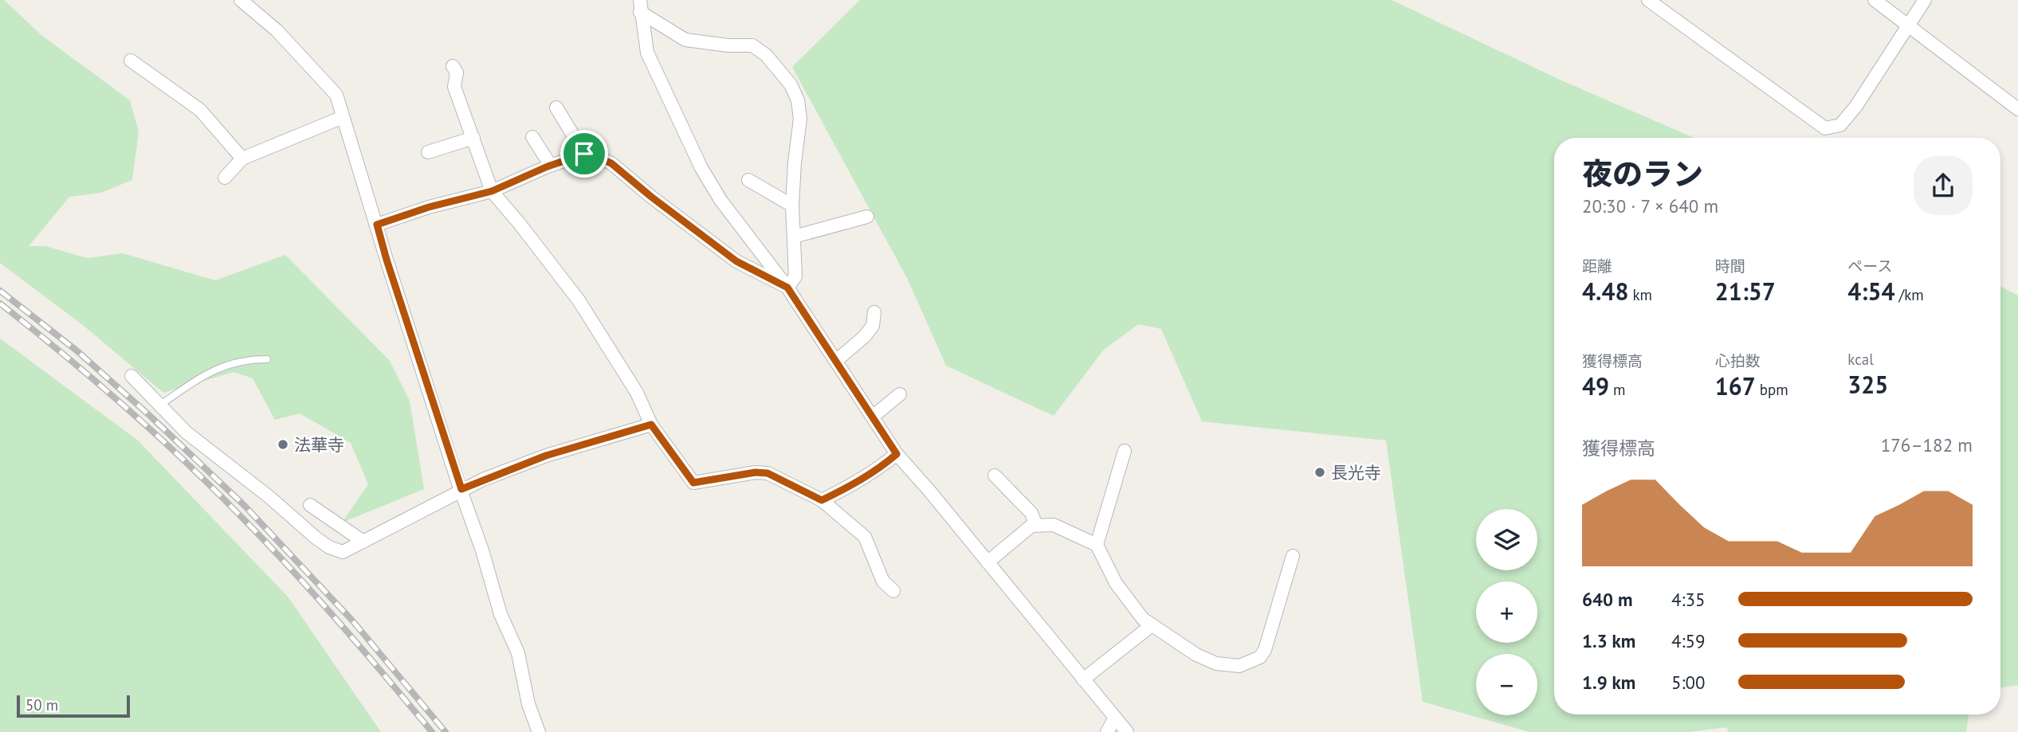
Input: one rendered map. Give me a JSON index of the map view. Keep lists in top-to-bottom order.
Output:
{
  "places": ["法華寺", "長光寺"],
  "scale_bar": "50 m",
  "page": {
    "heading": ["夜のラン", "20:30 · 7 × 640 m"],
    "stats": [
      ["距離", "4.48 km"],
      ["時間", "21:57"],
      ["ペース", "4:54 /km"],
      ["獲得標高", "49 m"],
      ["心拍数", "167 bpm"],
      ["kcal", "325"]
    ],
    "chart": ["獲得標高", "176–182 m"],
    "map_buttons": ["+", "−"],
    "list": [
      {
        "name": "640 m",
        "note": "4:35"
      },
      {
        "name": "1.3 km",
        "note": "4:59"
      },
      {
        "name": "1.9 km",
        "note": "5:00"
      }
    ],
    "scale": "50 m"
  }
}
